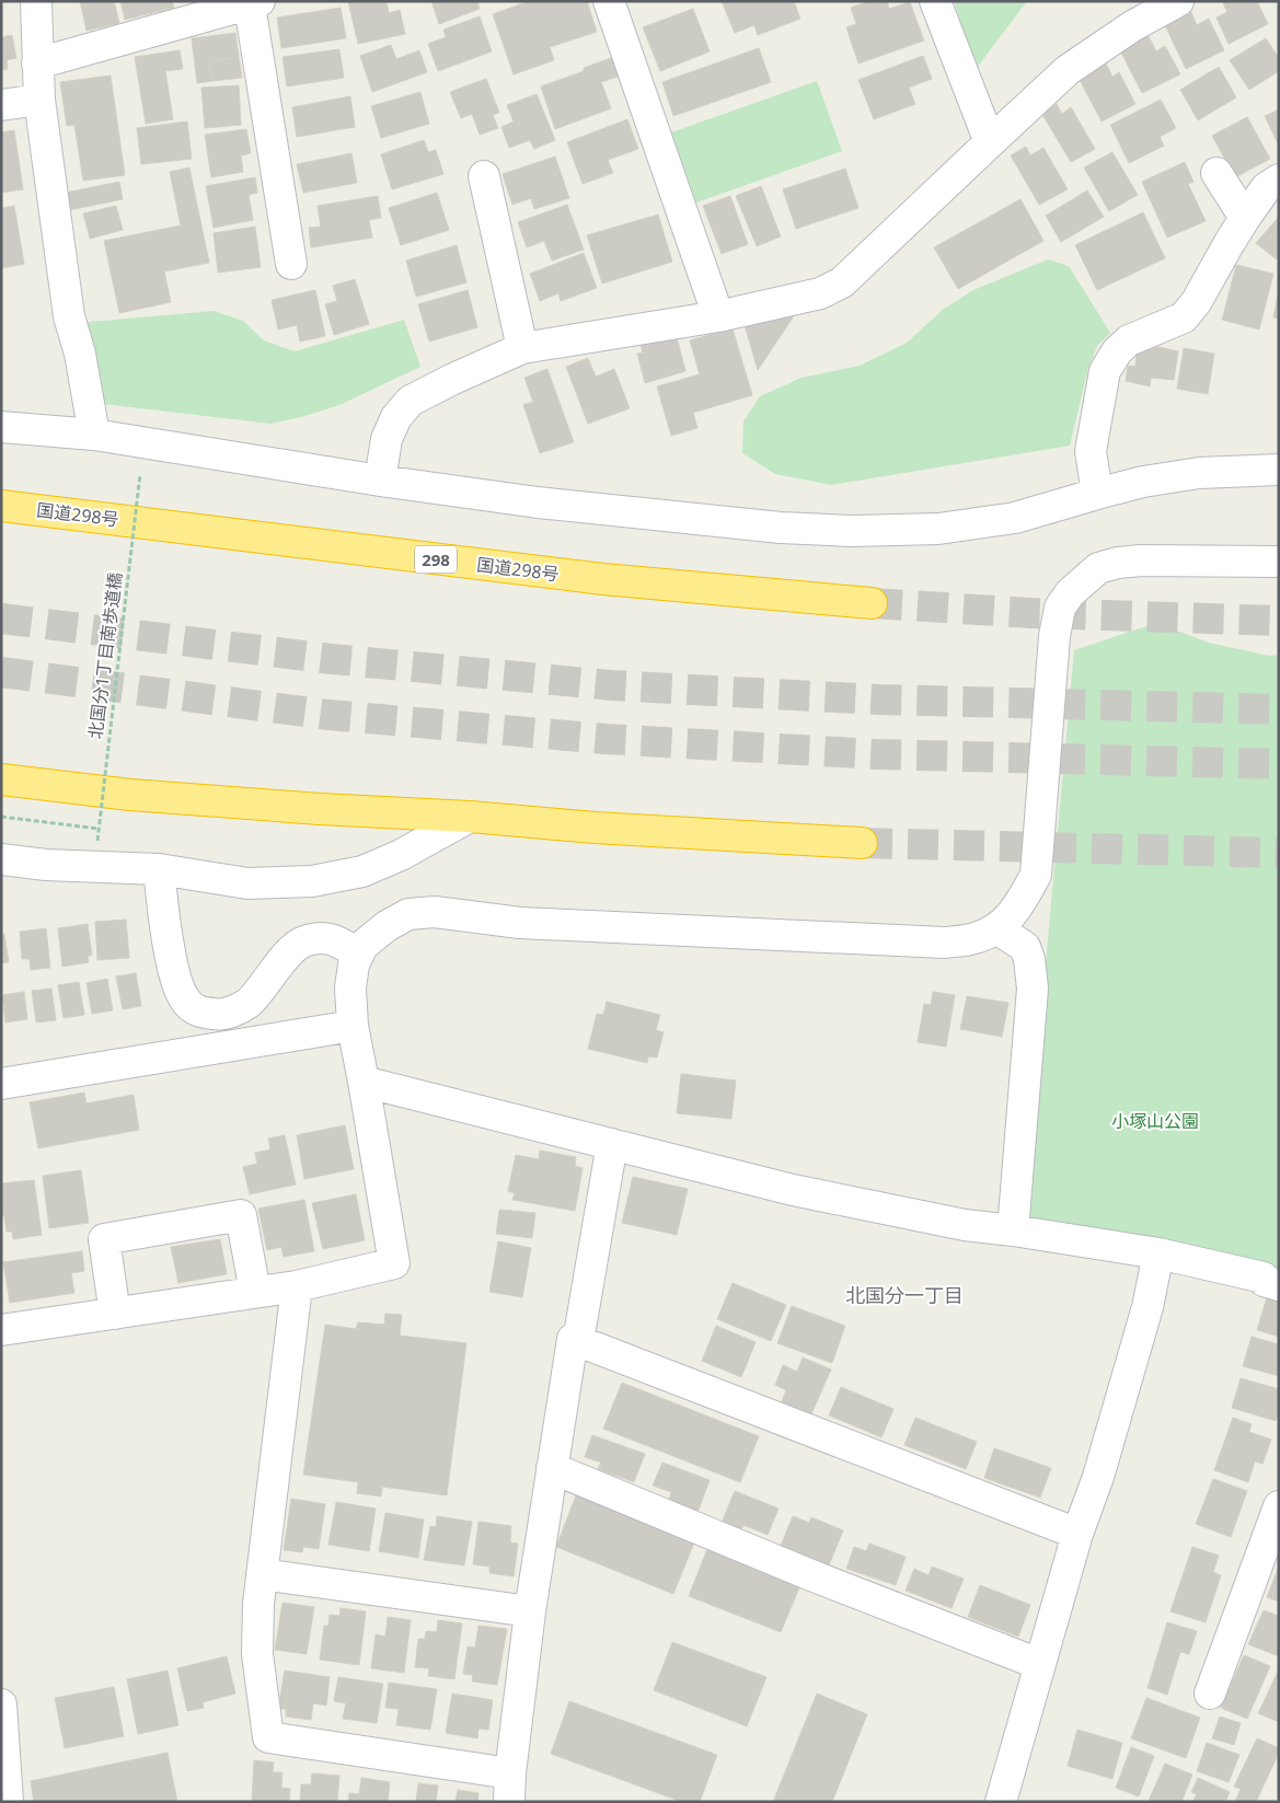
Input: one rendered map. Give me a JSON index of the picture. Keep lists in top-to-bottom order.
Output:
{
  "streets": {
    "highway": ["国道298号", "298"],
    "path": ["北国分1丁目南歩道橋"]
  },
  "districts": ["北国分一丁目"],
  "parks": ["小塚山公園"]
}
